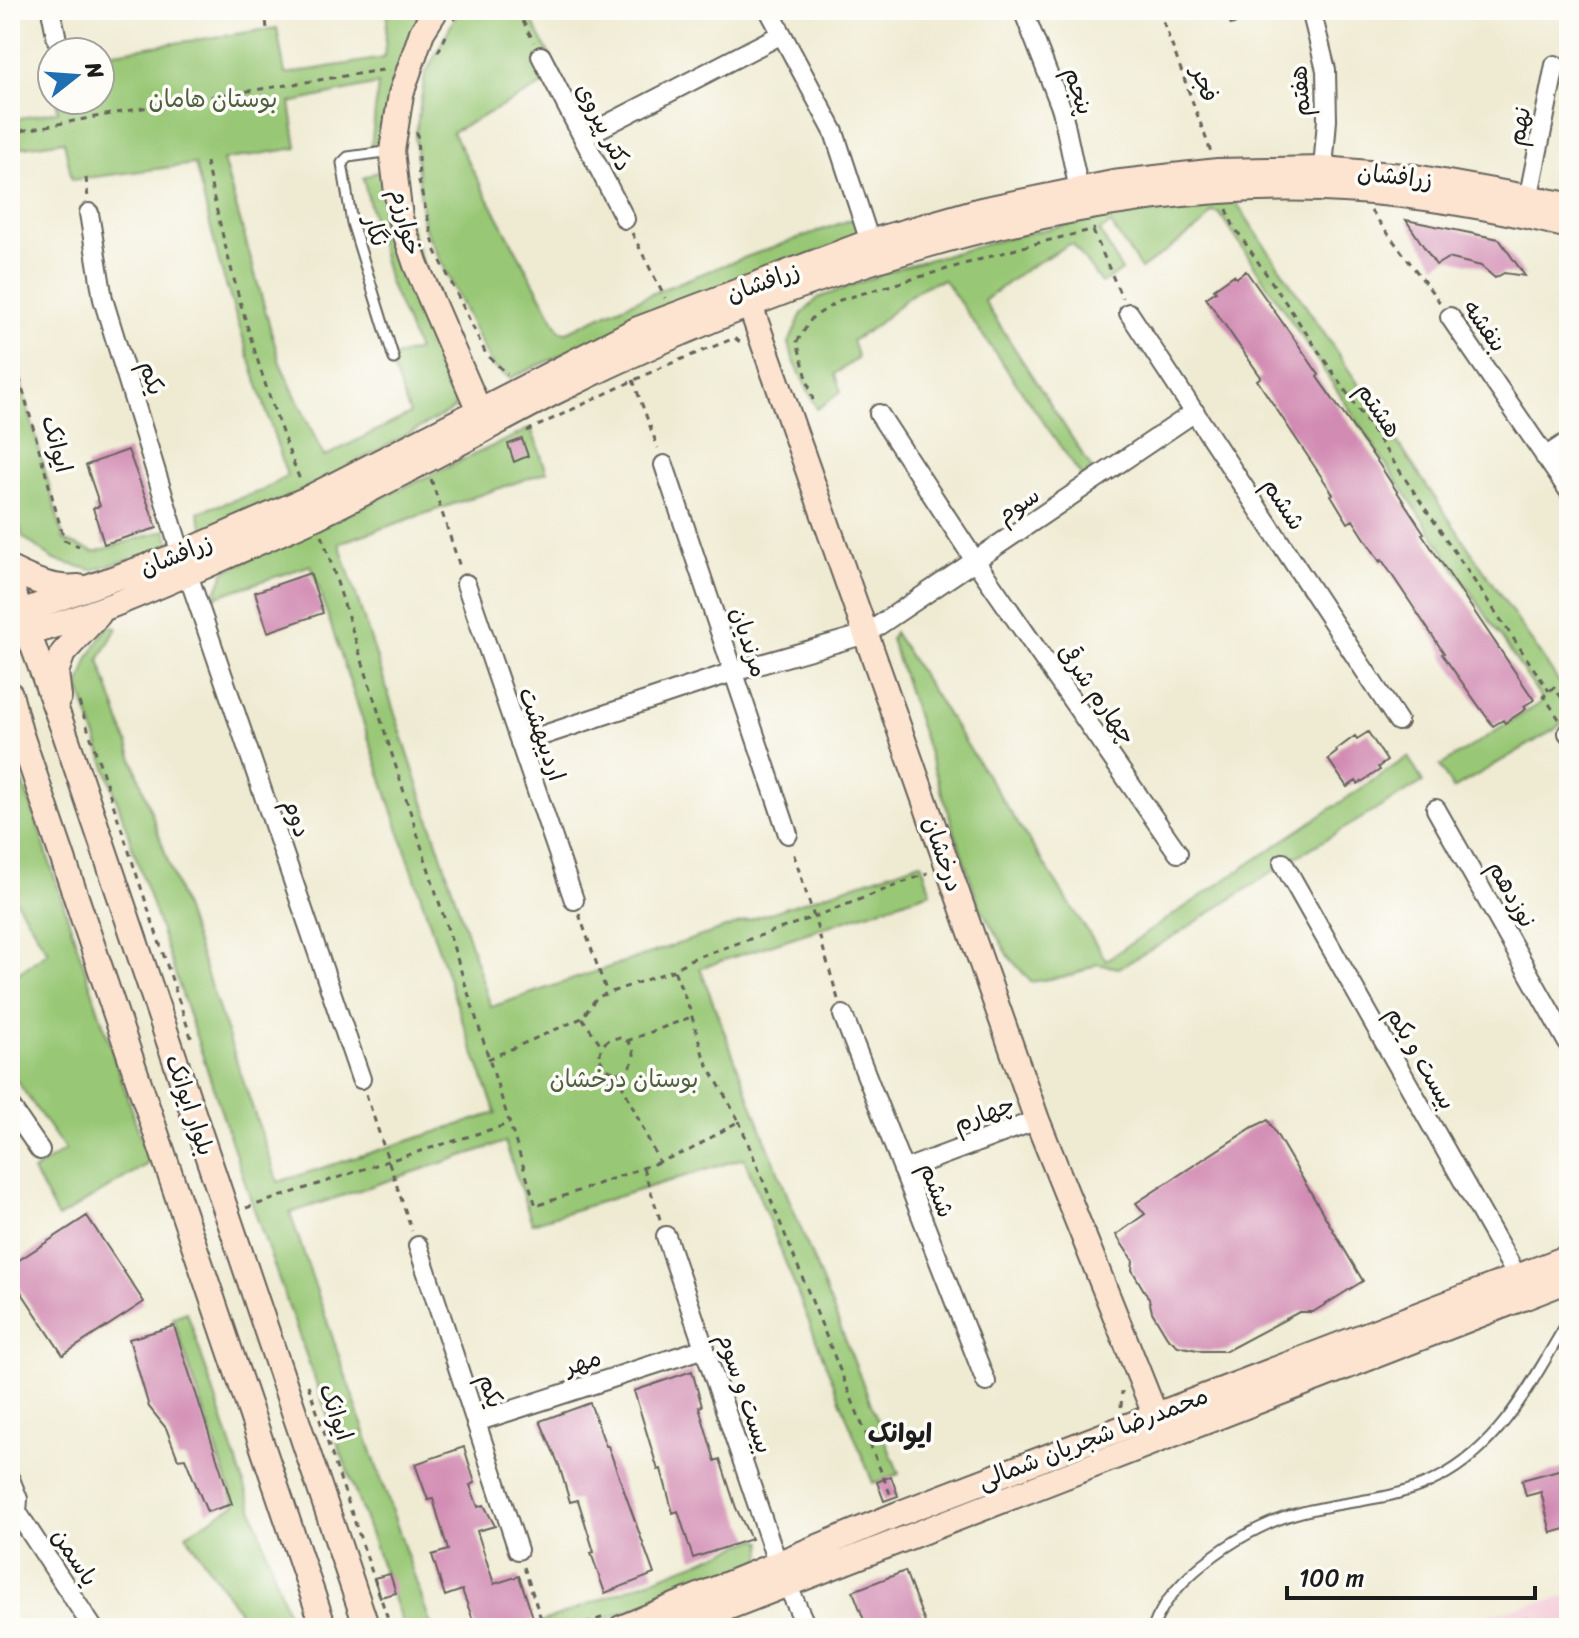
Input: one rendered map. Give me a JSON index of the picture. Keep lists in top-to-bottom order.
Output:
{
  "streets": {
    "street": [
      "پنجم",
      "هفتم",
      "نهم",
      "دکتر پیروی",
      "زرافشان",
      "خوارزم",
      "بنفشه",
      "یکم",
      "ششم",
      "سوم",
      "مرنديان",
      "چهارم شرقی",
      "اردیبهشت",
      "دوم",
      "درخشان",
      "نوزدهم",
      "بیست و یکم",
      "بلوار ایوانک",
      "چهارم",
      "مهر",
      "بیست و سوم",
      "محمدرضا شجریان شمالی",
      "یاسمن"
    ],
    "lane": ["نگار"],
    "path": ["فجر", "هشتم", "ایوانک"]
  },
  "crossings": [
    ["فجر", "زرافشان"],
    ["فجر", "هشتم"],
    ["پنجم", "زرافشان"],
    ["هفتم", "زرافشان"],
    ["نهم", "زرافشان"],
    ["زرافشان", "خوارزم"],
    ["زرافشان", "بنفشه"],
    ["زرافشان", "یکم"],
    ["زرافشان", "هشتم"],
    ["زرافشان", "دوم"],
    ["زرافشان", "درخشان"],
    ["زرافشان", "بلوار ایوانک"],
    ["خوارزم", "نگار"],
    ["یکم", "دوم"],
    ["یکم", "مهر"],
    ["ششم", "سوم"],
    ["ششم", "چهارم"],
    ["سوم", "مرنديان"],
    ["سوم", "چهارم شرقی"],
    ["سوم", "اردیبهشت"],
    ["سوم", "درخشان"],
    ["درخشان", "چهارم"],
    ["درخشان", "محمدرضا شجریان شمالی"],
    ["بیست و یکم", "محمدرضا شجریان شمالی"],
    ["مهر", "بیست و سوم"],
    ["بیست و سوم", "محمدرضا شجریان شمالی"]
  ],
  "districts": ["ایوانک"],
  "parks": ["بوستان هامان", "بوستان درخشان"],
  "scale_bar": "100 m",
  "north": "right"
}
